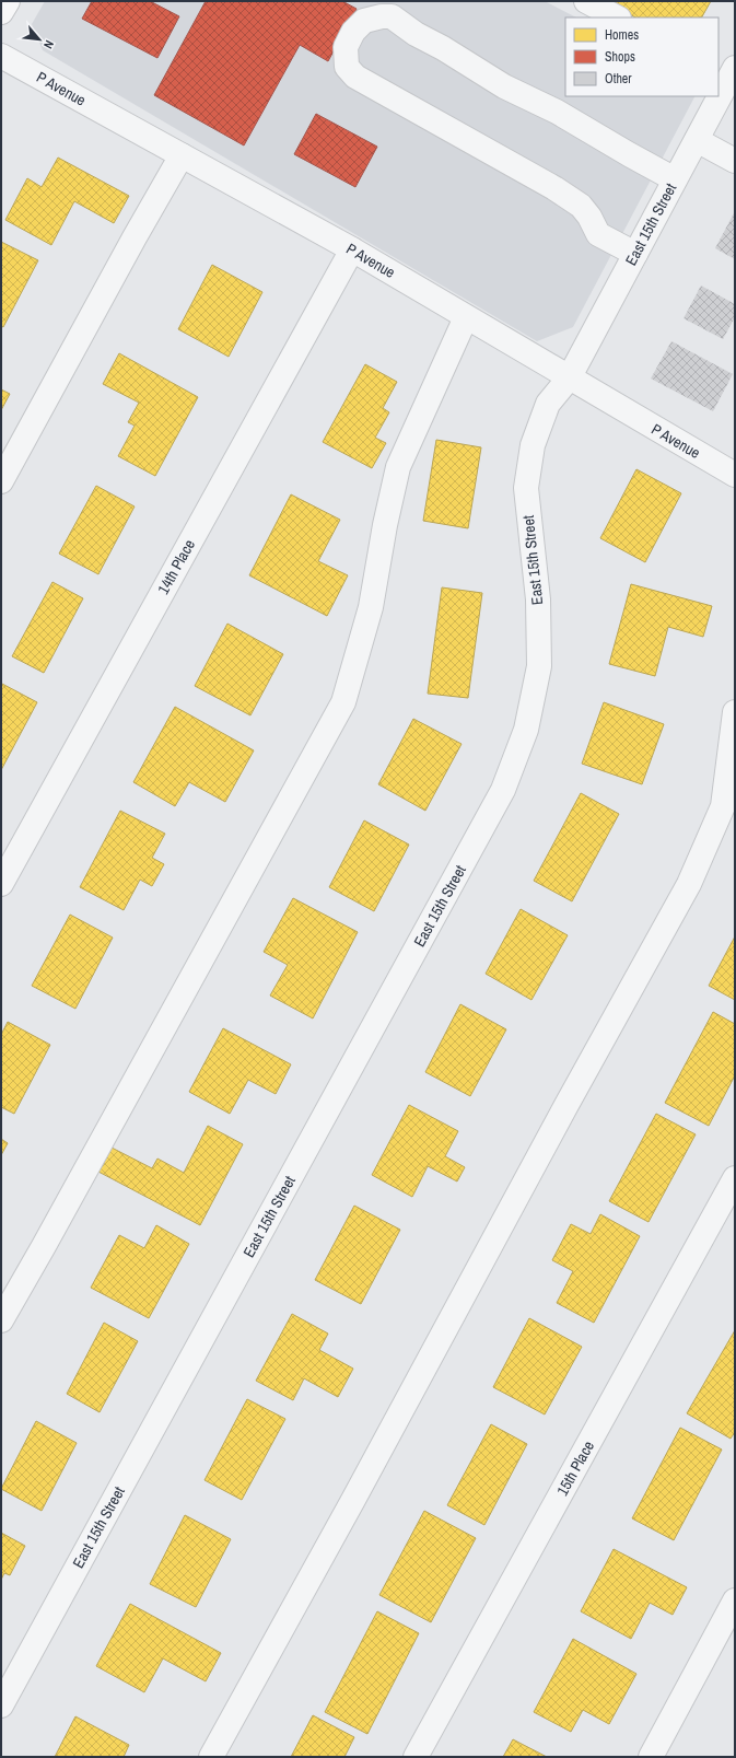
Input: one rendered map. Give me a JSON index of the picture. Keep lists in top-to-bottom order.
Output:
{
  "streets": {
    "street": [
      "P Avenue",
      "East 15th Street",
      "14th Place",
      "15th Place"
    ]
  },
  "crossings": [
    ["P Avenue", "East 15th Street"],
    ["P Avenue", "14th Place"]
  ],
  "legend": ["Homes", "Shops", "Other"],
  "north": "bottom right"
}
